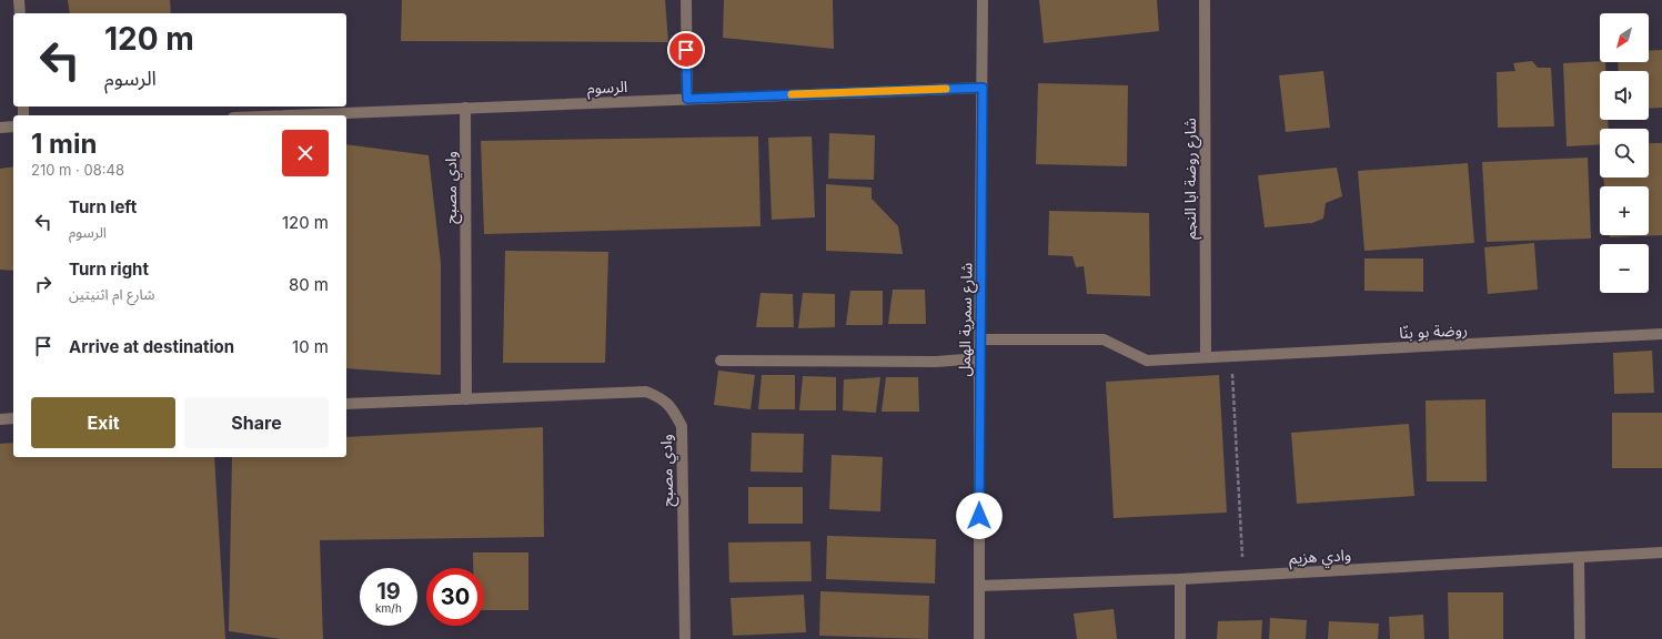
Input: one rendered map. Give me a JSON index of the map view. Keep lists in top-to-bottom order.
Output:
{
  "streets": {
    "street": [
      "الرسوم",
      "شارع روضة ابا النجم",
      "وادي مصبح",
      "شارع سمرية الهمل",
      "روضة بو بنّا",
      "وادي هزيم"
    ]
  },
  "crossings": [
    ["الرسوم", "وادي مصبح"],
    ["الرسوم", "شارع سمرية الهمل"],
    ["شارع روضة ابا النجم", "روضة بو بنّا"],
    ["شارع سمرية الهمل", "روضة بو بنّا"],
    ["شارع سمرية الهمل", "وادي هزيم"]
  ],
  "north": "bottom left",
  "page": {
    "map_buttons": ["+", "−"],
    "turn": ["120 m", "الرسوم"],
    "heading": ["1 min", "210 m · 08:48"],
    "list": [
      {
        "name": "Turn left",
        "note": "الرسوم",
        "value": "120 m"
      },
      {
        "name": "Turn right",
        "note": "شارع ام اثنيتين",
        "value": "80 m"
      },
      {
        "name": "Arrive at destination",
        "value": "10 m"
      }
    ],
    "buttons": ["Exit", "Share"],
    "speed": "19 km/h",
    "limit": "30"
  }
}
